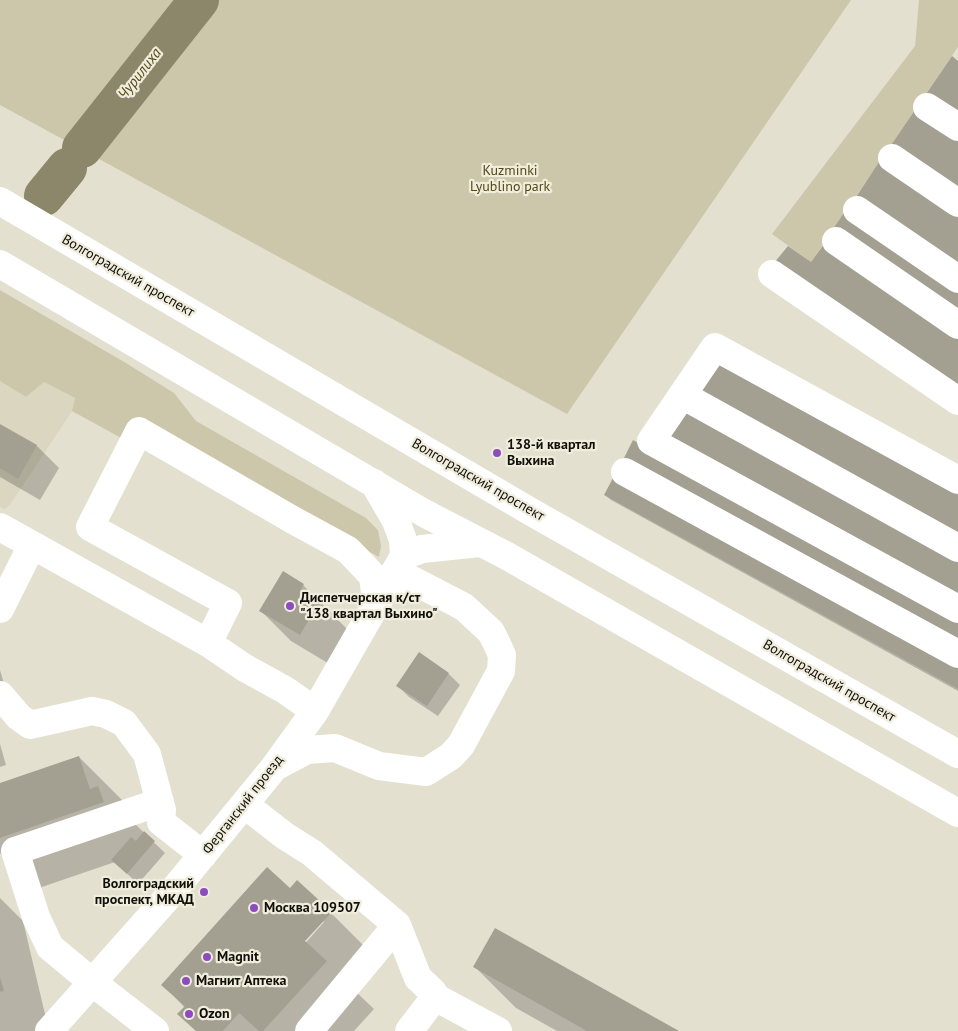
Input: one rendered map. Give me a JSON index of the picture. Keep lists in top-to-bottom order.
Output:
{
  "streets": {
    "main road": ["Волгоградский проспект", "Ферганский проезд"]
  },
  "water": ["Чурилиха"],
  "parks": ["Kuzminki Lyublino park"],
  "places": [
    "138-й квартал Выхина",
    "Диспетчерская к/ст \"138 квартал Выхино\"",
    "Волгоградский проспект, МКАД",
    "Москва 109507",
    "Magnit",
    "Магнит Аптека",
    "Ozon"
  ]
}
